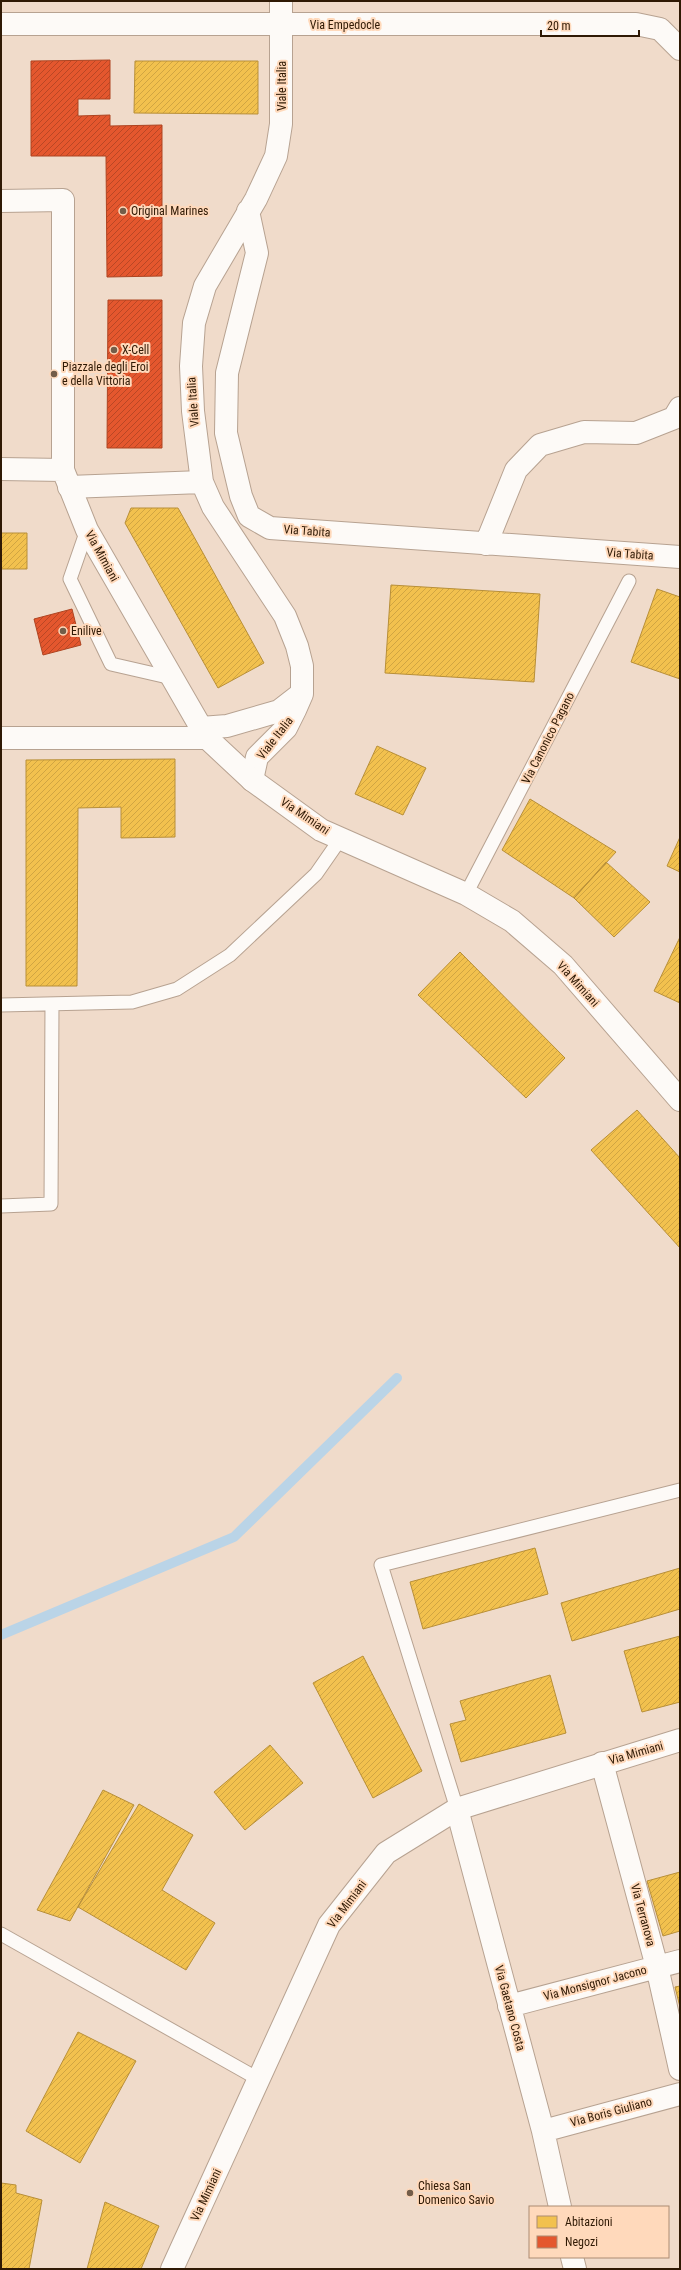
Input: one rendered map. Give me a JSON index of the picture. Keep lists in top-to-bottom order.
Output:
{
  "streets": {
    "street": [
      "Via Empedocle",
      "Viale Italia",
      "Via Tabita",
      "Via Mimiani",
      "Via Terranova",
      "Via Monsignor Jacono",
      "Via Gaetano Costa",
      "Via Boris Giuliano"
    ],
    "lane": ["Via Canonico Pagano"]
  },
  "crossings": [
    ["Via Empedocle", "Viale Italia"],
    ["Viale Italia", "Via Tabita"],
    ["Viale Italia", "Via Mimiani"],
    ["Via Mimiani", "Via Canonico Pagano"],
    ["Via Mimiani", "Via Terranova"],
    ["Via Mimiani", "Via Gaetano Costa"],
    ["Via Terranova", "Via Monsignor Jacono"],
    ["Via Monsignor Jacono", "Via Gaetano Costa"],
    ["Via Gaetano Costa", "Via Boris Giuliano"]
  ],
  "places": [
    "Original Marines",
    "X-Cell",
    "Piazzale degli Eroi e della Vittoria",
    "Enilive",
    "Chiesa San Domenico Savio"
  ],
  "legend": ["Abitazioni", "Negozi"],
  "scale_bar": "20 m"
}
